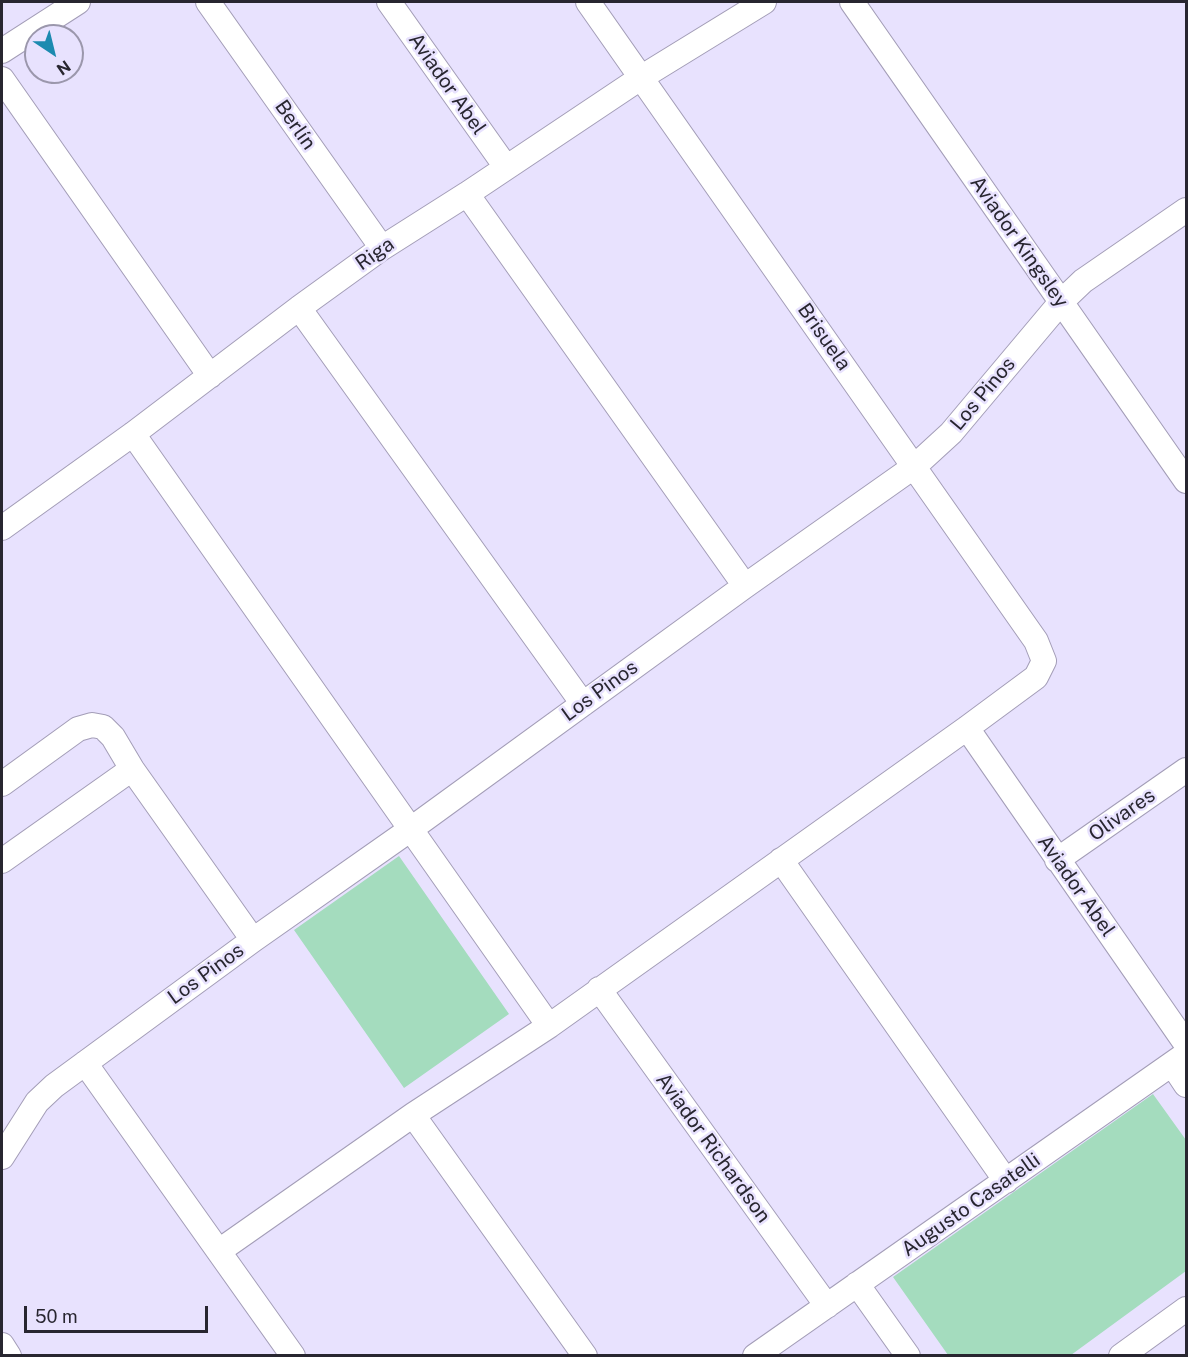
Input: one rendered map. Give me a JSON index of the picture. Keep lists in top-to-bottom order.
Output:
{
  "streets": {
    "street": [
      "Aviador Abel",
      "Berlín",
      "Aviador Kingsley",
      "Riga",
      "Brisuela",
      "Los Pinos",
      "Olivares",
      "Aviador Richardson",
      "Augusto Casatelli"
    ]
  },
  "crossings": [
    ["Aviador Abel", "Riga"],
    ["Aviador Abel", "Brisuela"],
    ["Aviador Abel", "Olivares"],
    ["Berlín", "Riga"],
    ["Aviador Kingsley", "Los Pinos"],
    ["Riga", "Brisuela"],
    ["Brisuela", "Los Pinos"],
    ["Aviador Richardson", "Augusto Casatelli"]
  ],
  "scale_bar": "50 m",
  "north": "bottom right"
}
